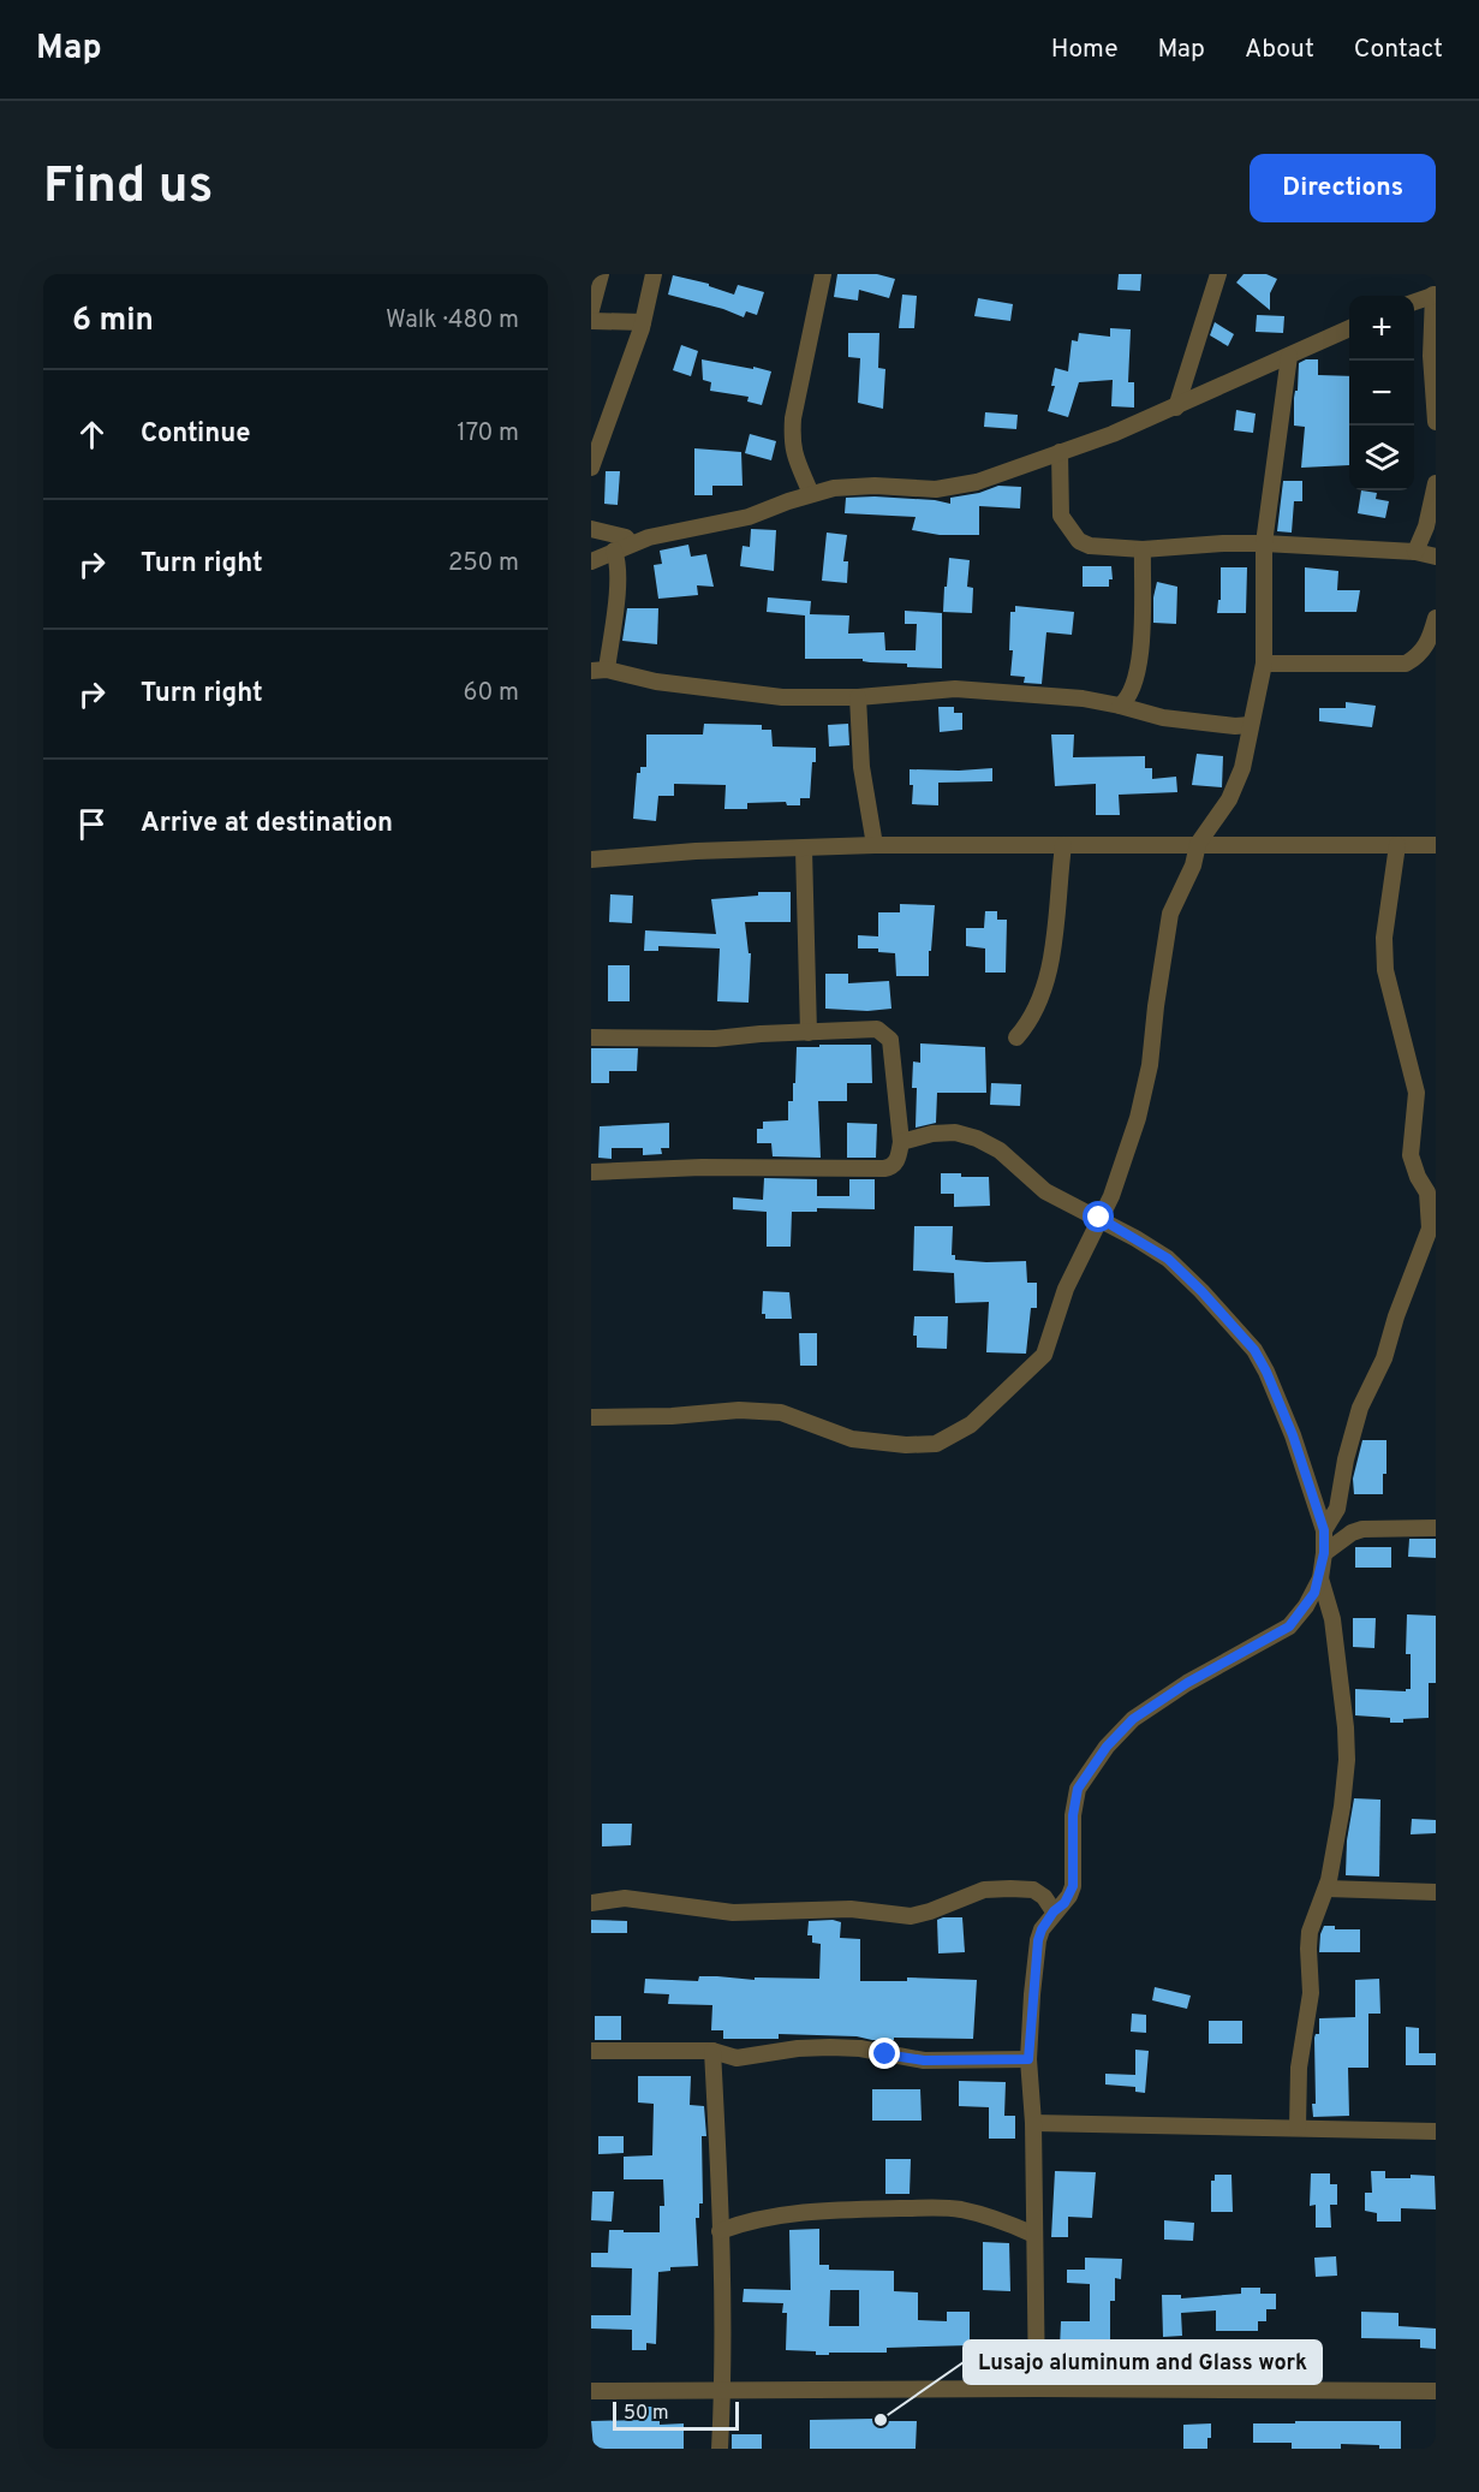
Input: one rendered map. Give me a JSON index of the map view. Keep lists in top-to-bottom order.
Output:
{
  "places": ["Lusajo aluminum and Glass work"],
  "scale_bar": "50 m",
  "page": {
    "header": "Map",
    "nav": [
      "Home",
      "Map",
      "About",
      "Contact"
    ],
    "buttons": "Directions",
    "title": "Find us",
    "heading": ["6 min", "Walk · 480 m"],
    "map_buttons": ["+", "−"],
    "list": [
      ["Continue", "170 m"],
      ["Turn right", "250 m"],
      ["Turn right", "60 m"],
      "Arrive at destination"
    ],
    "scale": "50 m"
  }
}
